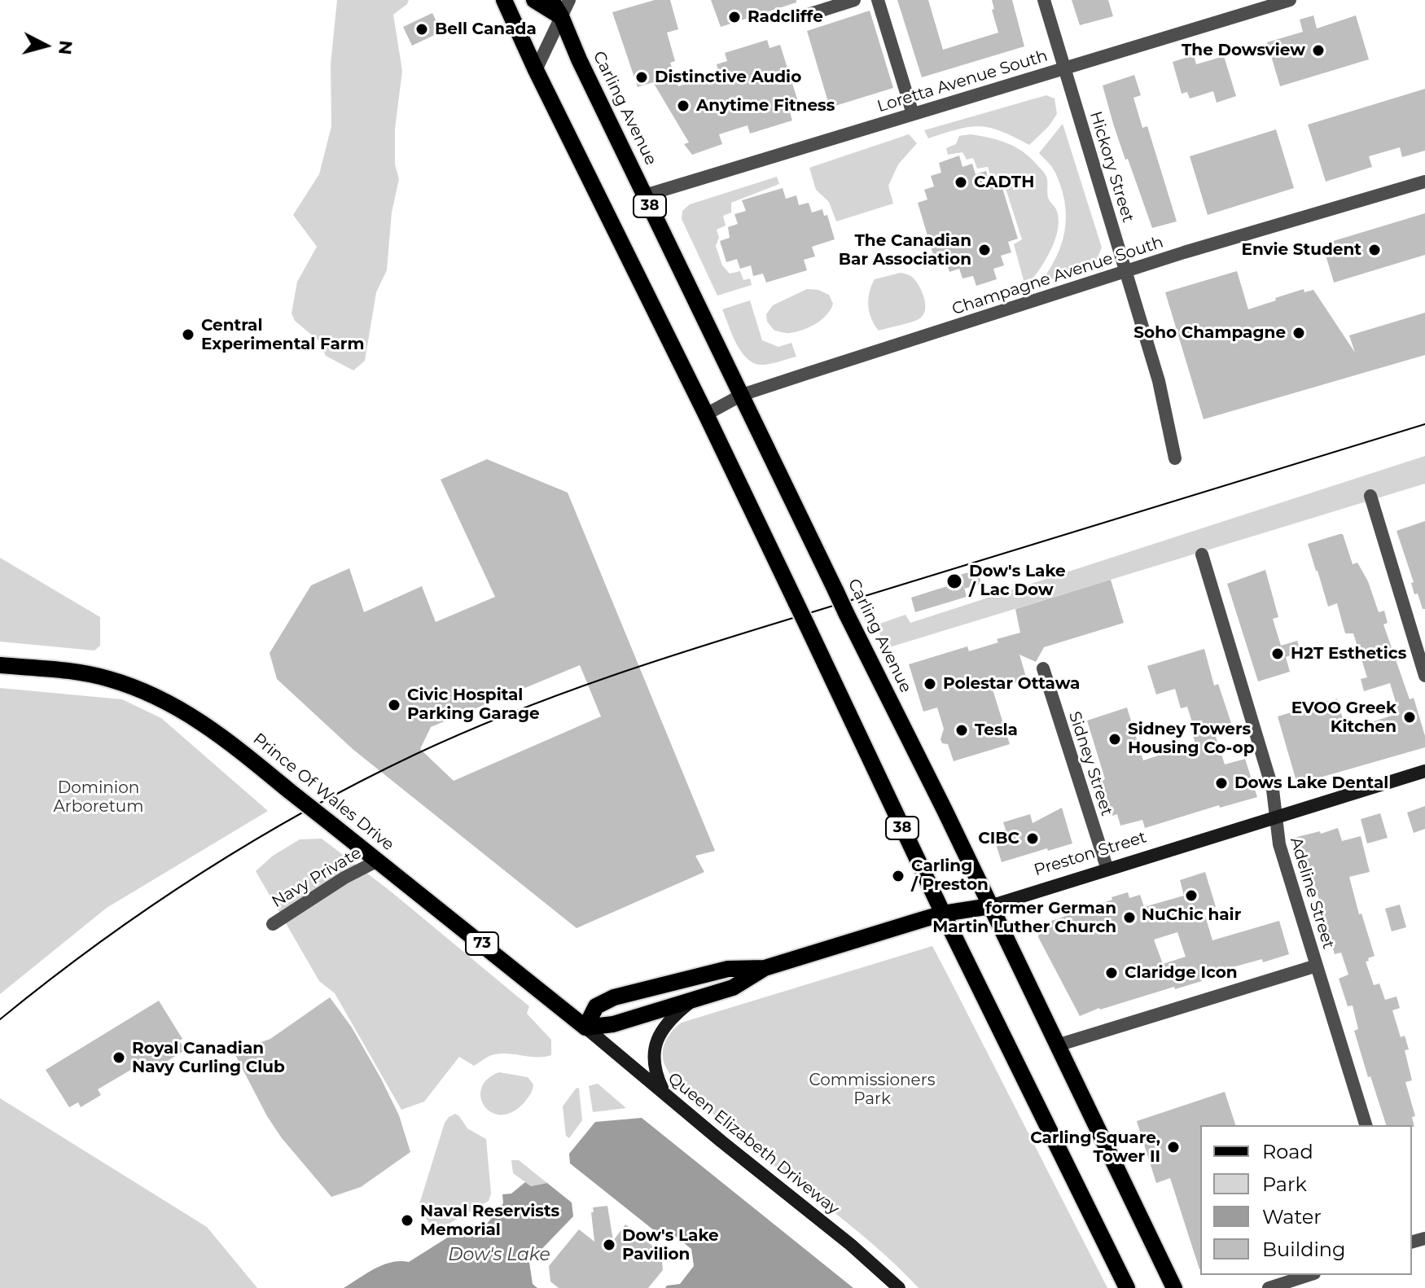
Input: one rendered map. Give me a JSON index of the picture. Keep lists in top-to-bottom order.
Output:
{
  "streets": {
    "main road": [
      "Carling Avenue",
      "38",
      "Prince Of Wales Drive",
      "Preston Street",
      "73",
      "Queen Elizabeth Driveway"
    ],
    "street": [
      "Loretta Avenue South",
      "Hickory Street",
      "Champagne Avenue South",
      "Sidney Street",
      "Navy Private",
      "Adeline Street"
    ]
  },
  "crossings": [
    ["Loretta Avenue South", "Carling Avenue"],
    ["Loretta Avenue South", "Hickory Street"],
    ["Carling Avenue", "Champagne Avenue South"],
    ["Carling Avenue", "Preston Street"],
    ["Hickory Street", "Champagne Avenue South"],
    ["38", "Champagne Avenue South"],
    ["38", "Preston Street"],
    ["Sidney Street", "Preston Street"],
    ["Prince Of Wales Drive", "Preston Street"],
    ["Prince Of Wales Drive", "Navy Private"],
    ["Prince Of Wales Drive", "Queen Elizabeth Driveway"],
    ["Preston Street", "Adeline Street"],
    ["Preston Street", "Queen Elizabeth Driveway"]
  ],
  "water": ["Dow's Lake"],
  "parks": ["Dominion Arboretum", "Commissioners Park"],
  "places": [
    "Radcliffe",
    "Bell Canada",
    "The Dowsview",
    "Distinctive Audio",
    "Anytime Fitness",
    "CADTH",
    "The Canadian Bar Association",
    "Envie Student",
    "Soho Champagne",
    "Central Experimental Farm",
    "Dow's Lake / Lac Dow",
    "H2T Esthetics",
    "Polestar Ottawa",
    "Civic Hospital Parking Garage",
    "EVOO Greek Kitchen",
    "Tesla",
    "Sidney Towers Housing Co-op",
    "Dows Lake Dental",
    "CIBC",
    "Carling / Preston",
    "NuChic hair",
    "former German Martin Luther Church",
    "Claridge Icon",
    "Royal Canadian Navy Curling Club",
    "Carling Square, Tower II",
    "Naval Reservists Memorial",
    "Dow's Lake Pavilion"
  ],
  "legend": [
    "Road",
    "Park",
    "Water",
    "Building"
  ],
  "north": "right"
}
